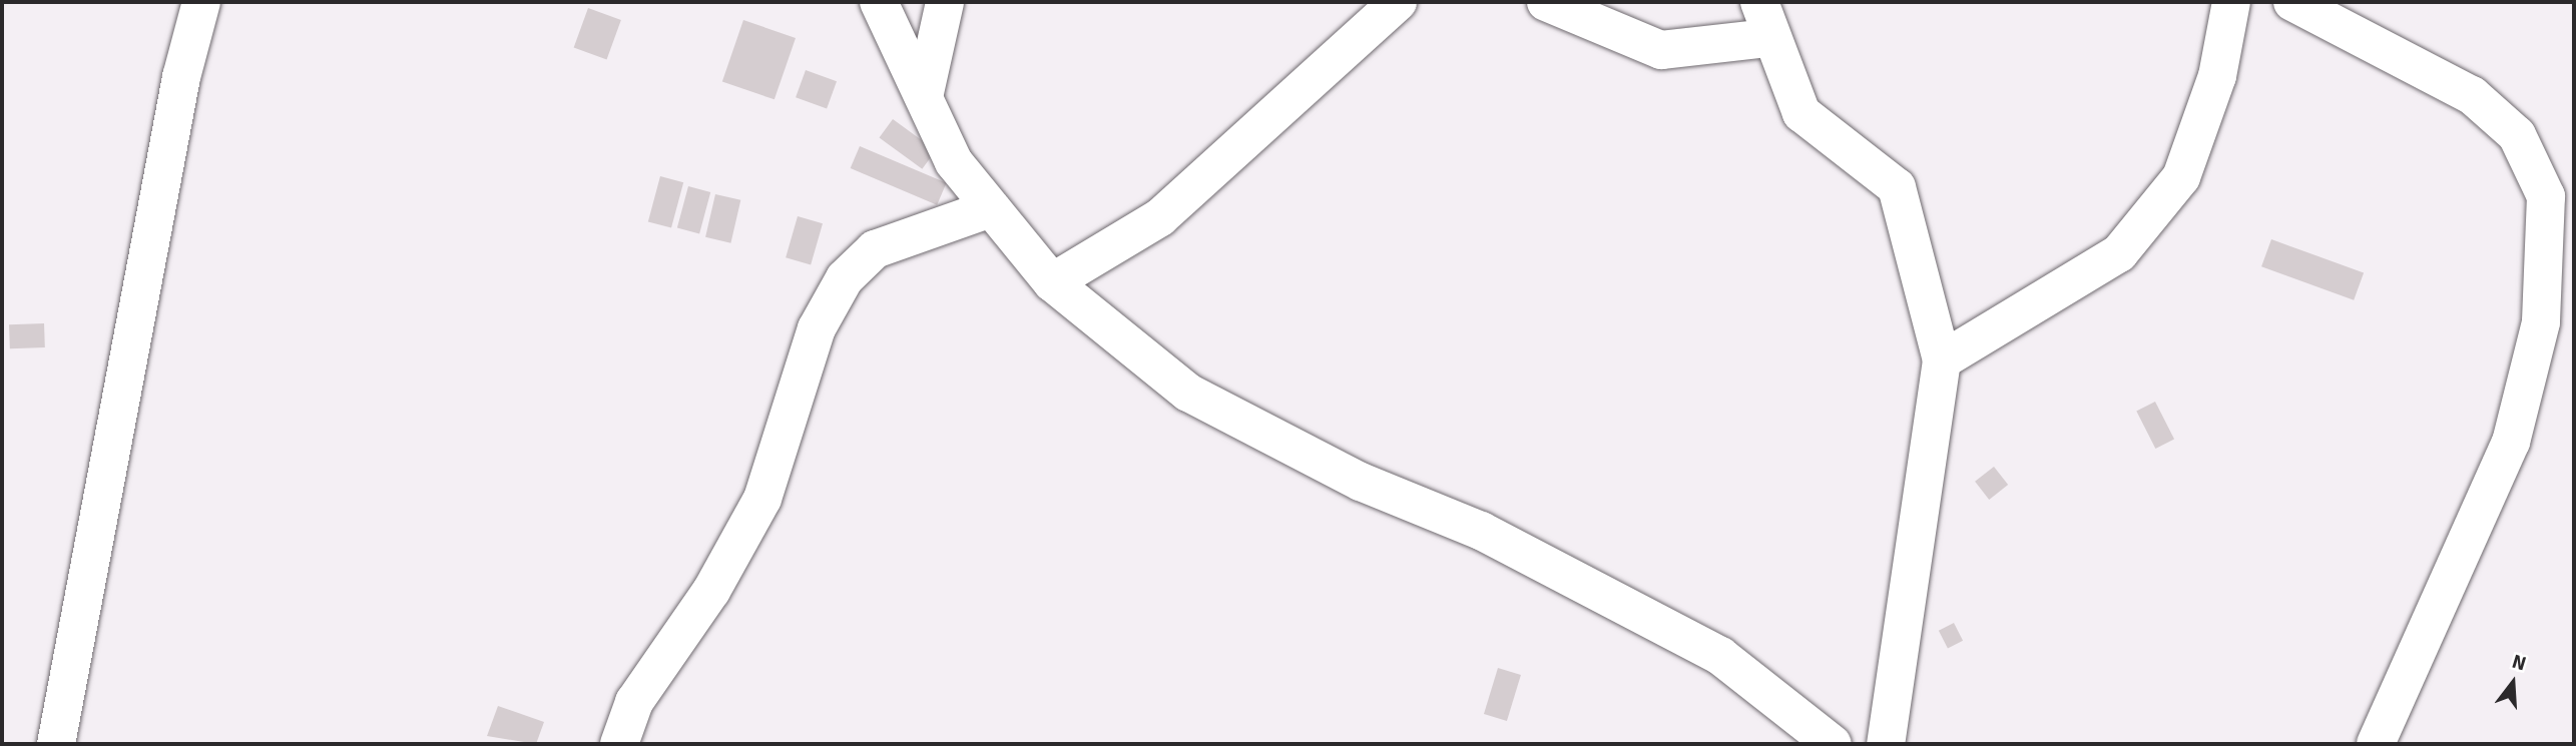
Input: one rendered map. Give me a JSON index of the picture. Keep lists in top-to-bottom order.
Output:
{
  "north": "top"
}
